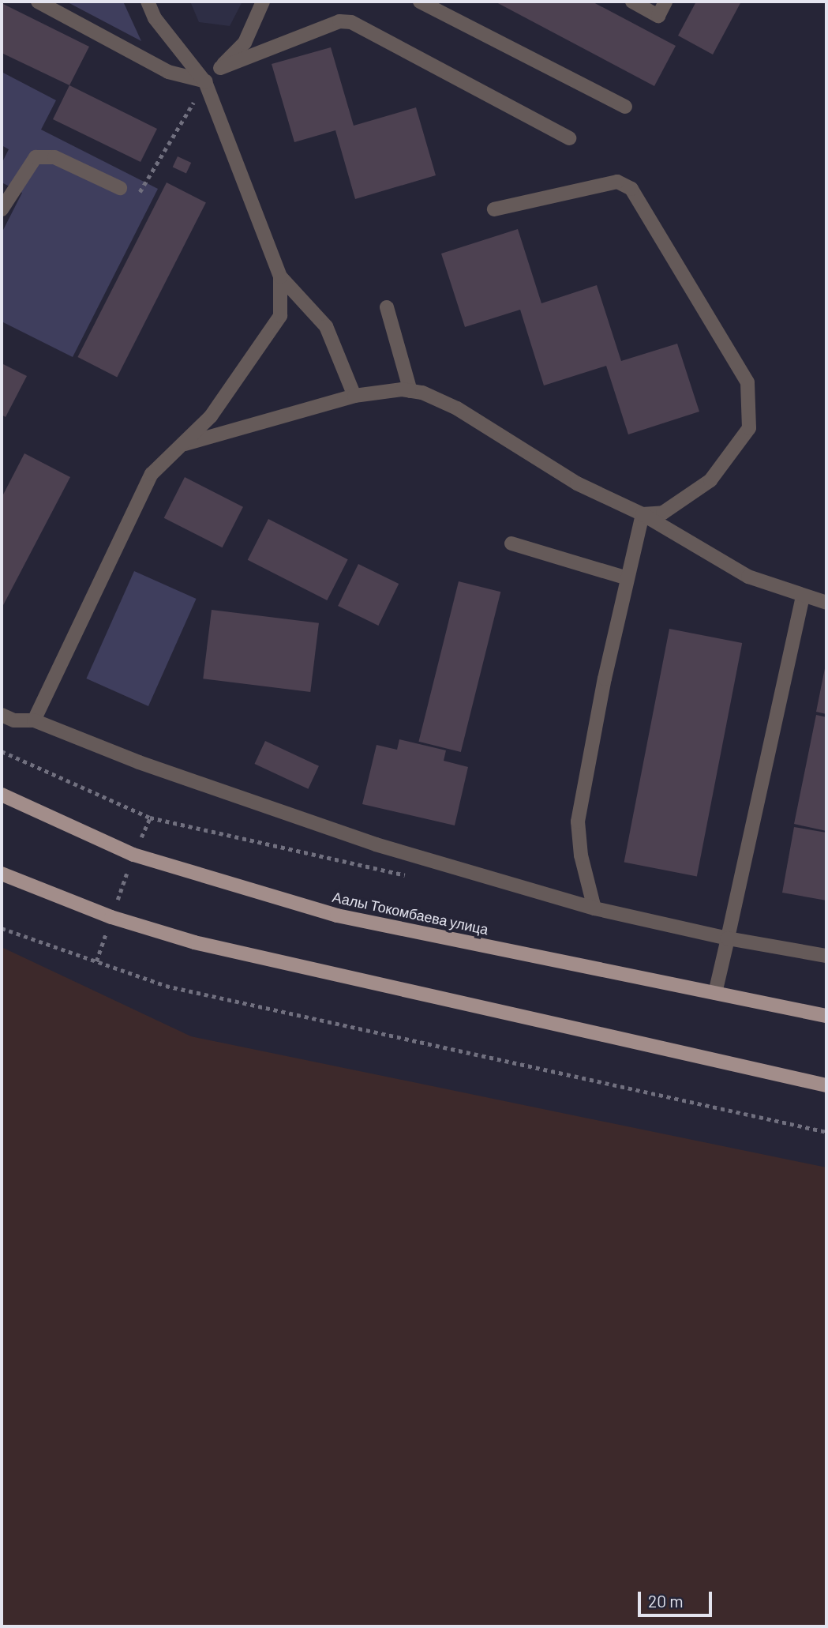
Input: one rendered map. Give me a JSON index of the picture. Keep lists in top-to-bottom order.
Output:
{
  "streets": {
    "main road": ["Аалы Токомбаева улица"]
  },
  "scale_bar": "20 m"
}
